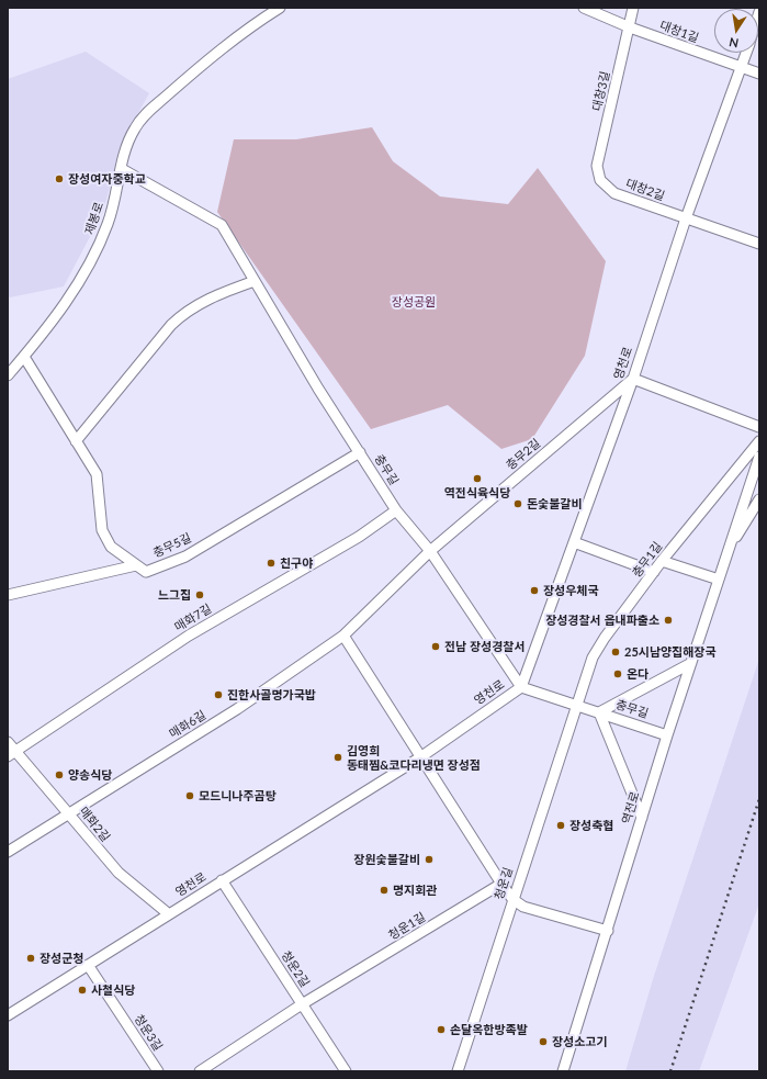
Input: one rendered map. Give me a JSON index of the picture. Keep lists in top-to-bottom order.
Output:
{
  "streets": {
    "street": [
      "대창1길",
      "대창3길",
      "대창2길",
      "제봉로",
      "영천로",
      "충무2길",
      "충무길",
      "충무5길",
      "충무1길",
      "매화7길",
      "매화6길",
      "역전로",
      "매화2길",
      "청운길",
      "청운1길",
      "청운2길",
      "청운3길"
    ]
  },
  "crossings": [
    ["대창1길", "대창3길"],
    ["대창1길", "영천로"],
    ["대창3길", "대창2길"],
    ["대창2길", "영천로"],
    ["제봉로", "충무길"],
    ["제봉로", "충무5길"],
    ["영천로", "충무2길"],
    ["영천로", "충무길"],
    ["영천로", "매화2길"],
    ["영천로", "청운2길"],
    ["영천로", "청운3길"],
    ["충무2길", "충무길"],
    ["충무2길", "매화6길"],
    ["충무길", "충무5길"],
    ["충무길", "충무1길"],
    ["충무길", "매화7길"],
    ["충무길", "매화6길"],
    ["충무길", "역전로"],
    ["충무길", "청운길"],
    ["충무1길", "청운길"],
    ["매화7길", "매화2길"],
    ["매화6길", "매화2길"],
    ["청운1길", "청운2길"]
  ],
  "parks": ["장성공원"],
  "places": [
    "장성여자중학교",
    "역전식육식당",
    "돈숯불갈비",
    "친구야",
    "장성우체국",
    "느그집",
    "장성경찰서 읍내파출소",
    "전남 장성경찰서",
    "25시남양집해장국",
    "온다",
    "진한사골명가국밥",
    "김영희 동태찜&코다리냉면 장성점",
    "양송식당",
    "모드니나주곰탕",
    "장성축협",
    "장원숯불갈비",
    "명지회관",
    "장성군청",
    "사철식당",
    "손달옥한방족발",
    "장성소고기"
  ],
  "north": "bottom"
}
